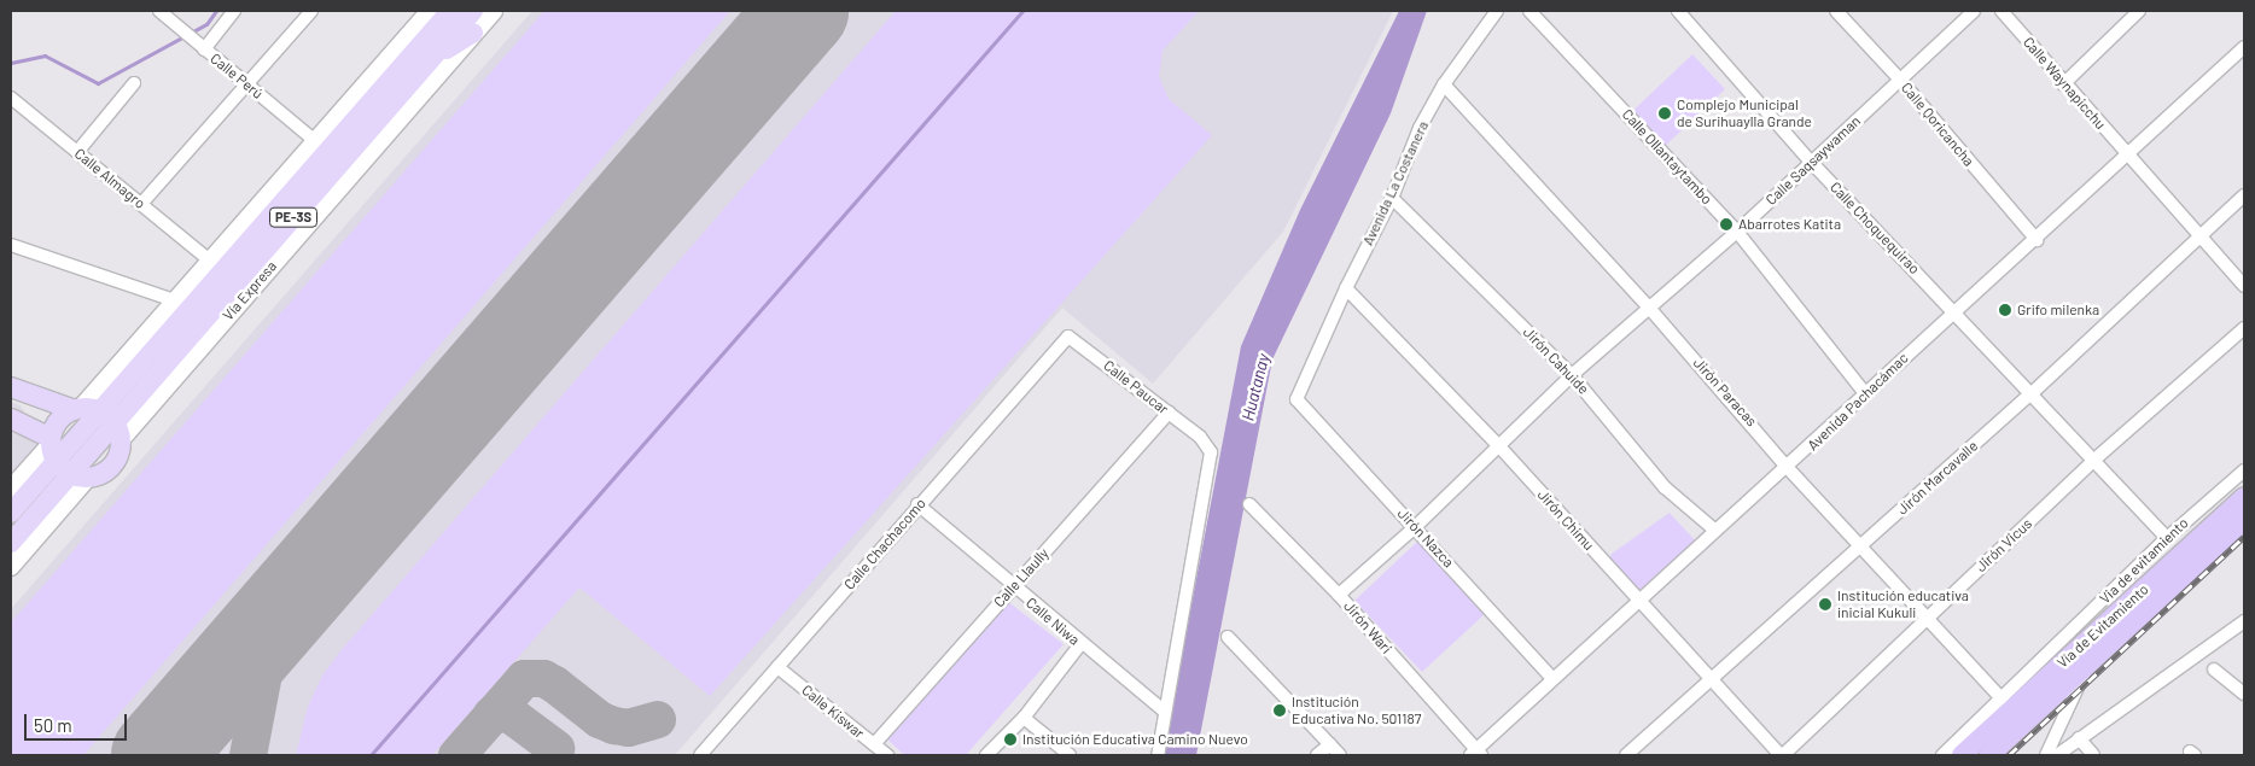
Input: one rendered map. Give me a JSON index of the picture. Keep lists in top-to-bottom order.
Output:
{
  "streets": {
    "highway": ["Vía de Evitamiento"],
    "main road": ["PE-3S", "Vía Expresa"],
    "street": [
      "Calle Perú",
      "Calle Waynapicchu",
      "Calle Qoricancha",
      "Calle Ollantaytambo",
      "Calle Saqsaywaman",
      "Calle Almagro",
      "Avenida La Costanera",
      "Calle Choquequirao",
      "Jirón Cahuide",
      "Calle Paucar",
      "Jirón Paracas",
      "Avenida Pachacámac",
      "Jirón Marcavalle",
      "Jirón Chimu",
      "Jirón Nazca",
      "Calle Chachacomo",
      "Jirón Vicus",
      "Via de evitamiento",
      "Calle Llaully",
      "Calle Niwa",
      "Jirón Wari",
      "Calle Kiswar"
    ]
  },
  "crossings": [
    ["Calle Perú", "Vía Expresa"],
    ["Calle Waynapicchu", "Avenida Pachacámac"],
    ["Calle Qoricancha", "Calle Saqsaywaman"],
    ["Calle Qoricancha", "Avenida Pachacámac"],
    ["Calle Ollantaytambo", "Calle Saqsaywaman"],
    ["Calle Ollantaytambo", "Avenida Pachacámac"],
    ["Calle Saqsaywaman", "Calle Choquequirao"],
    ["Calle Saqsaywaman", "Jirón Cahuide"],
    ["Calle Saqsaywaman", "Jirón Paracas"],
    ["Calle Saqsaywaman", "Jirón Chimu"],
    ["Calle Saqsaywaman", "Jirón Nazca"],
    ["Calle Saqsaywaman", "Jirón Wari"],
    ["Calle Almagro", "Vía Expresa"],
    ["Avenida La Costanera", "Jirón Cahuide"],
    ["Avenida La Costanera", "Jirón Paracas"],
    ["Avenida La Costanera", "Jirón Chimu"],
    ["Avenida La Costanera", "Jirón Nazca"],
    ["Calle Choquequirao", "Avenida Pachacámac"],
    ["Jirón Cahuide", "Avenida Pachacámac"],
    ["Calle Paucar", "Calle Chachacomo"],
    ["Calle Paucar", "Calle Llaully"],
    ["Calle Paucar", "Calle Niwa"],
    ["Jirón Paracas", "Avenida Pachacámac"],
    ["Jirón Paracas", "Jirón Marcavalle"],
    ["Jirón Paracas", "Jirón Vicus"],
    ["Jirón Paracas", "Via de evitamiento"],
    ["Avenida Pachacámac", "Jirón Chimu"],
    ["Avenida Pachacámac", "Jirón Nazca"],
    ["Avenida Pachacámac", "Jirón Wari"],
    ["Jirón Marcavalle", "Jirón Chimu"],
    ["Jirón Chimu", "Jirón Vicus"],
    ["Calle Chachacomo", "Calle Niwa"],
    ["Calle Chachacomo", "Calle Kiswar"],
    ["Calle Llaully", "Calle Niwa"],
    ["Calle Llaully", "Calle Kiswar"]
  ],
  "water": ["Huatanay"],
  "places": [
    "Complejo Municipal de Surihuaylla Grande",
    "Abarrotes Katita",
    "Grifo milenka",
    "Institución educativa inicial Kukuli",
    "Institución Educativa No. 501187",
    "Institución Educativa Camino Nuevo"
  ],
  "scale_bar": "50 m"
}
